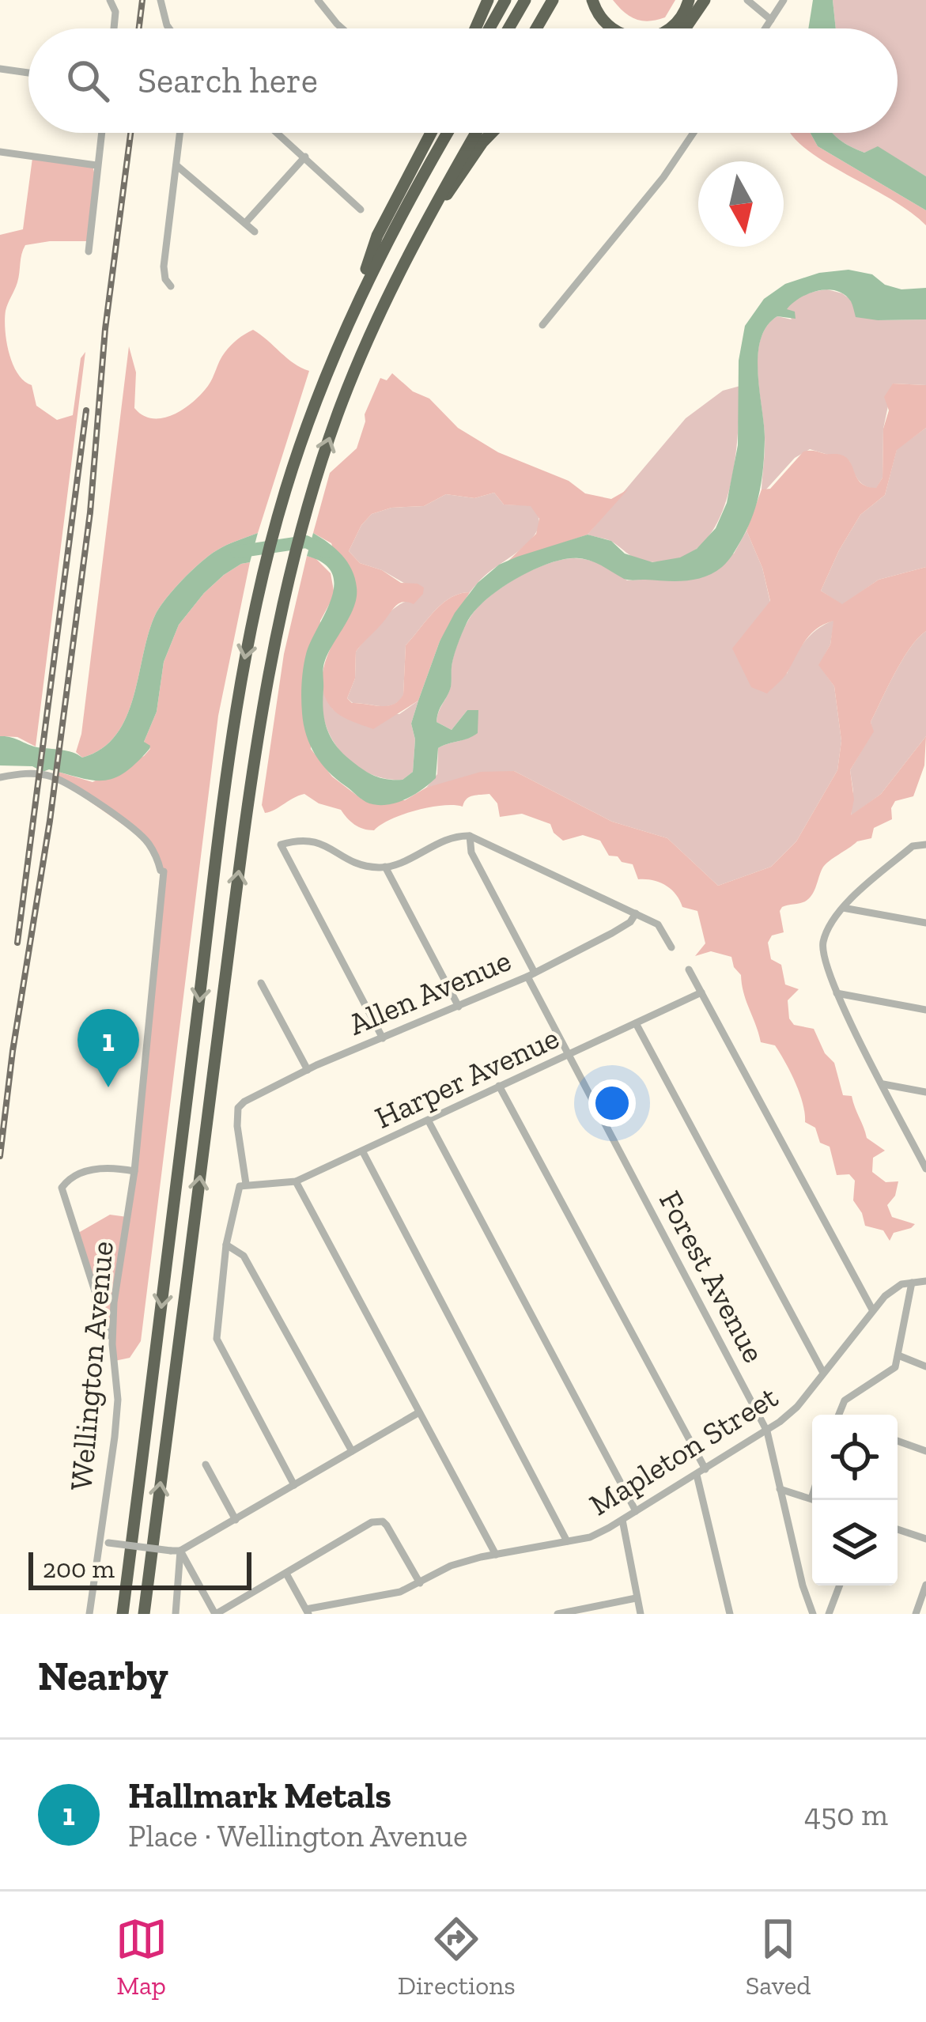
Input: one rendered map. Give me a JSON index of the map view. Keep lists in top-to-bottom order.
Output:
{
  "streets": {
    "street": [
      "Allen Avenue",
      "Harper Avenue",
      "Forest Avenue",
      "Wellington Avenue",
      "Mapleton Street"
    ]
  },
  "crossings": [
    ["Allen Avenue", "Harper Avenue"],
    ["Allen Avenue", "Forest Avenue"],
    ["Harper Avenue", "Forest Avenue"],
    ["Forest Avenue", "Mapleton Street"]
  ],
  "scale_bar": "200 m",
  "north": "bottom",
  "page": {
    "search": "Search here",
    "pins": "1",
    "scale": "200 m",
    "heading": "Nearby",
    "list": [
      {
        "mark": "1",
        "name": "Hallmark Metals",
        "note": "Place · Wellington Avenue",
        "value": "450 m"
      }
    ],
    "nav": ["Map", "Directions", "Saved"]
  }
}
